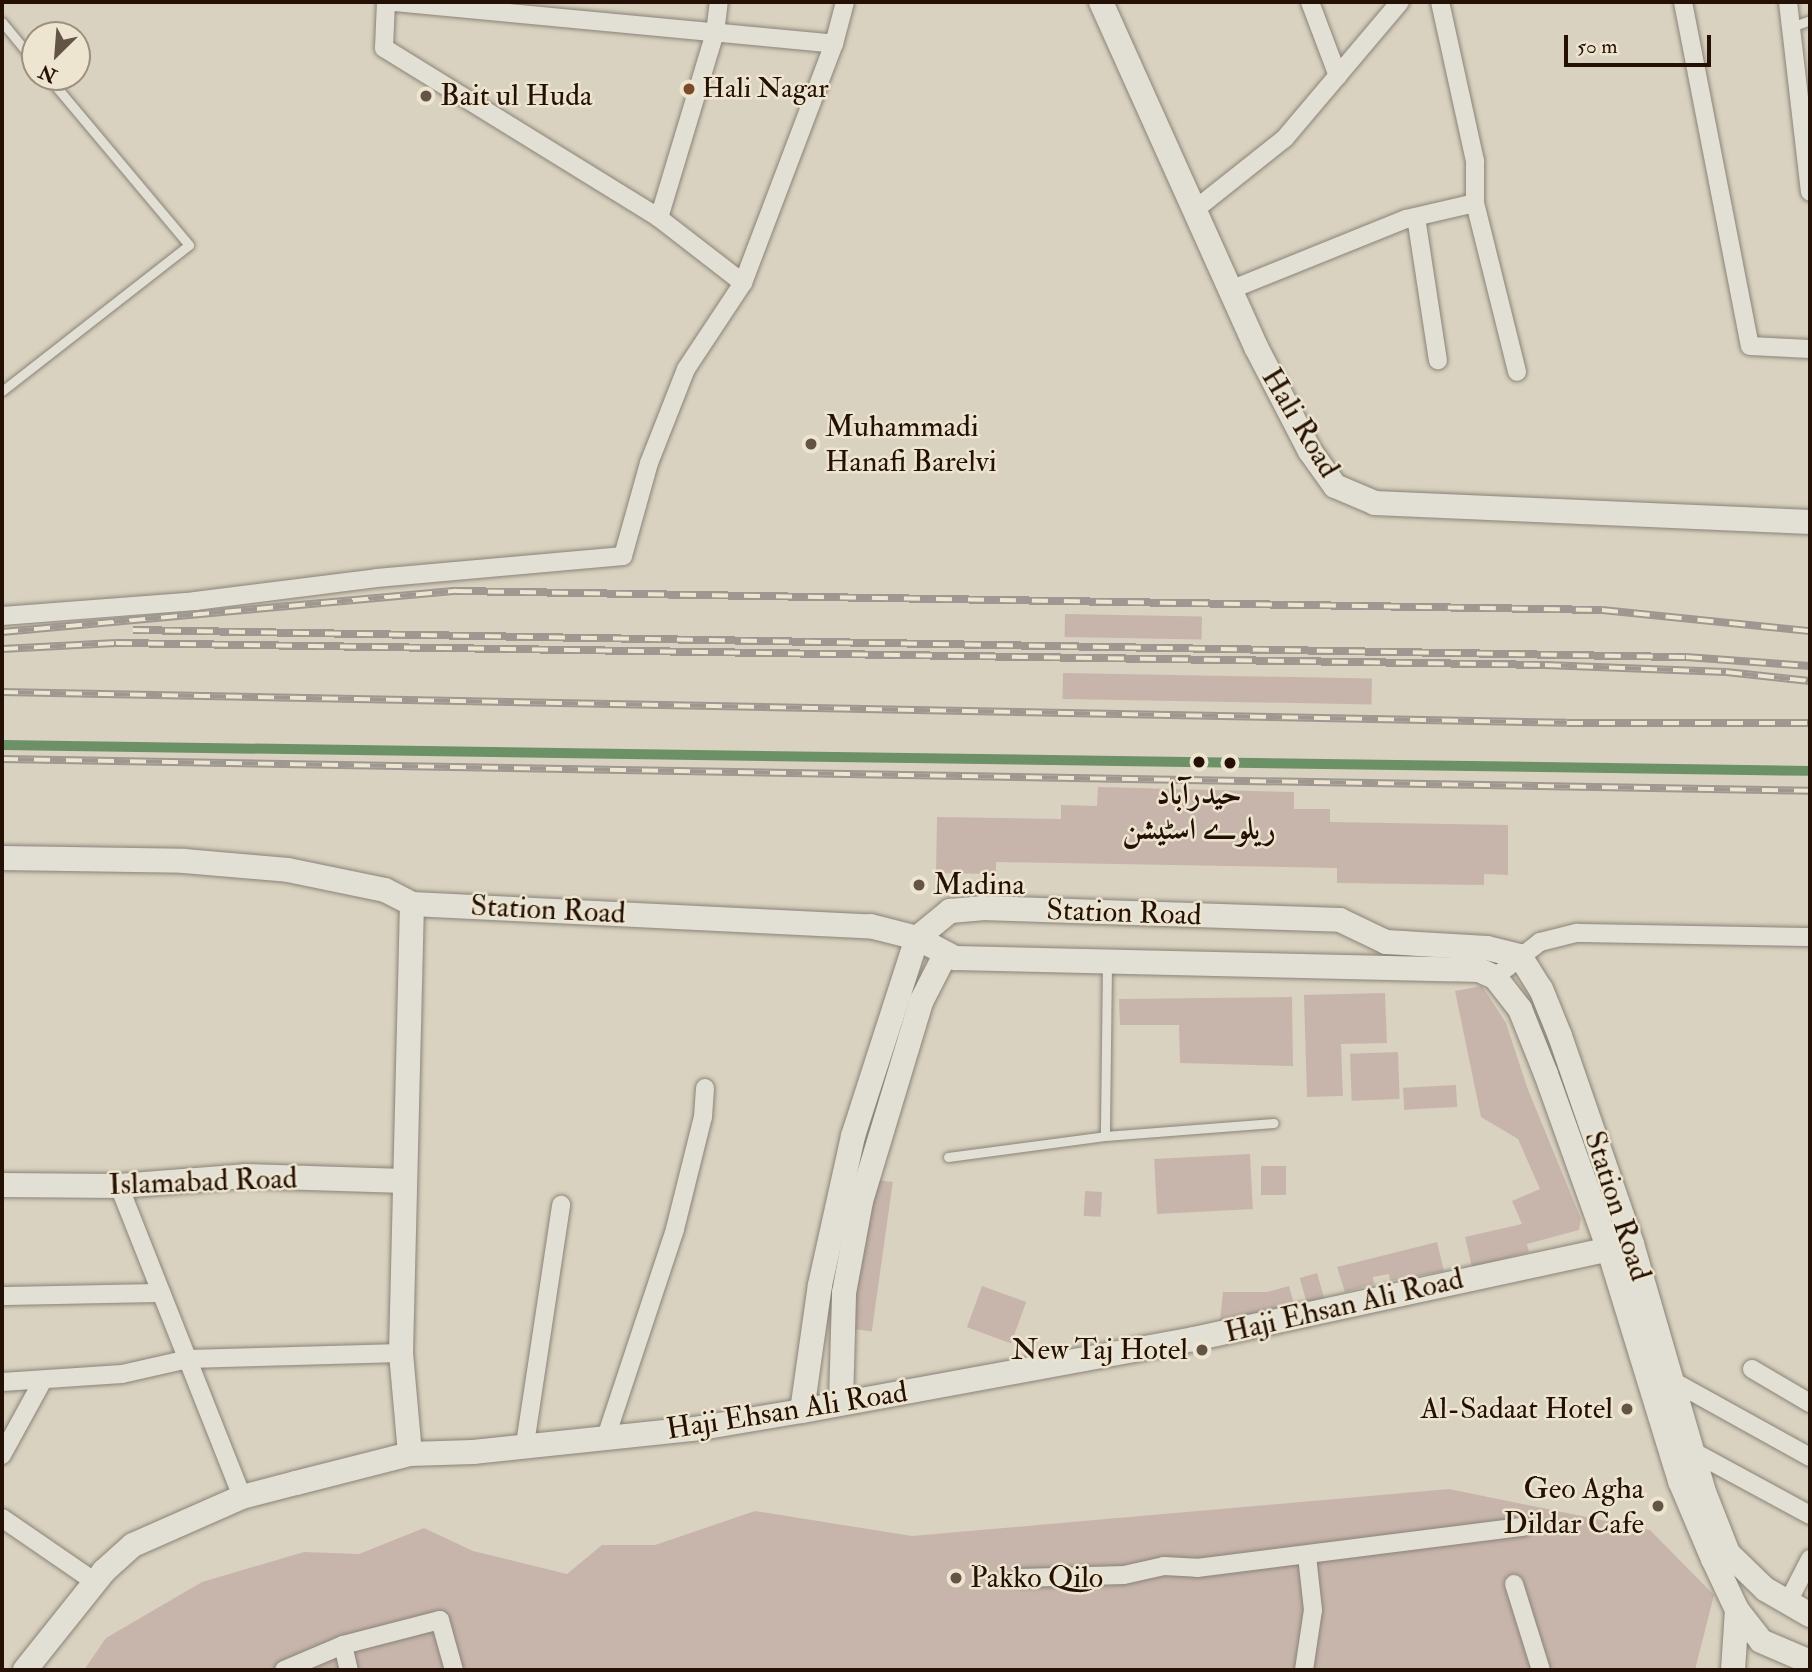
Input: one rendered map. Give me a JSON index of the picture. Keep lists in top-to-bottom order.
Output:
{
  "streets": {
    "street": [
      "Hali Road",
      "Station Road",
      "Islamabad Road",
      "Haji Ehsan Ali Road"
    ]
  },
  "crossings": [
    ["Station Road", "Haji Ehsan Ali Road"]
  ],
  "places": [
    "Hali Nagar",
    "Bait ul Huda",
    "Muhammadi Hanafi Barelvi",
    "حیدرآباد ریلوے اسٹیشن",
    "Madina",
    "New Taj Hotel",
    "Al-Sadaat Hotel",
    "Geo Agha Dildar Cafe",
    "Pakko Qilo"
  ],
  "scale_bar": "50 m",
  "north": "bottom left"
}
